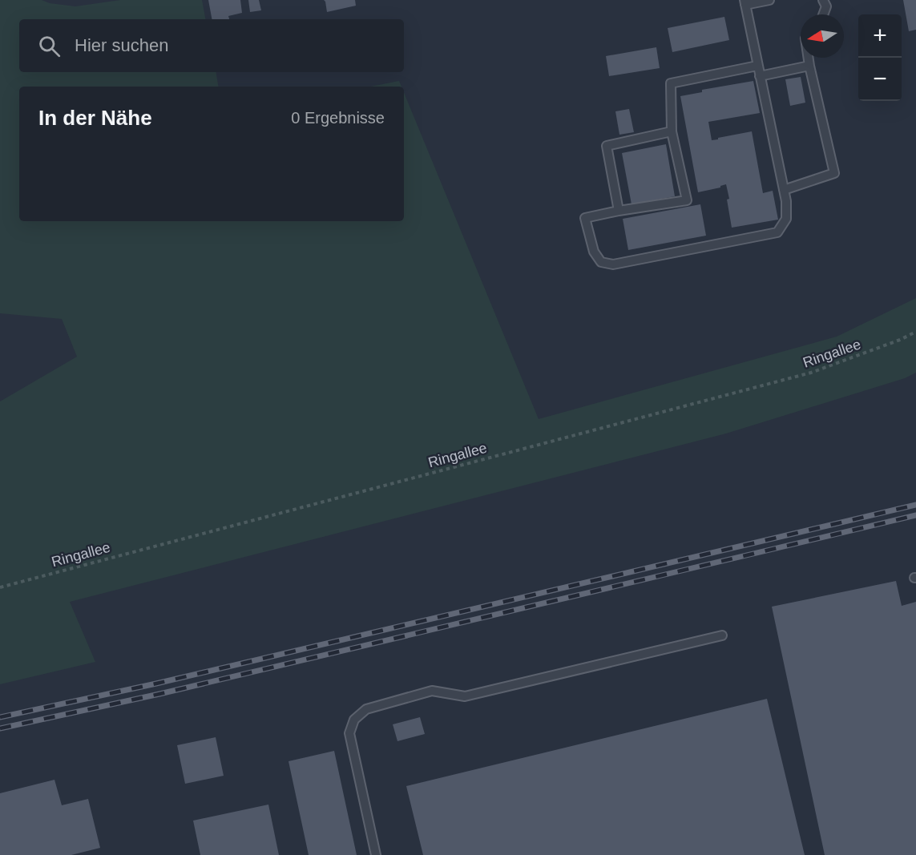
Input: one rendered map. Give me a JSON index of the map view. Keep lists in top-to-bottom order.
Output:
{
  "streets": {
    "path": ["Ringallee"]
  },
  "north": "left",
  "page": {
    "map_buttons": ["+", "−"],
    "search": "Hier suchen",
    "heading": ["In der Nähe", "0 Ergebnisse"]
  }
}
